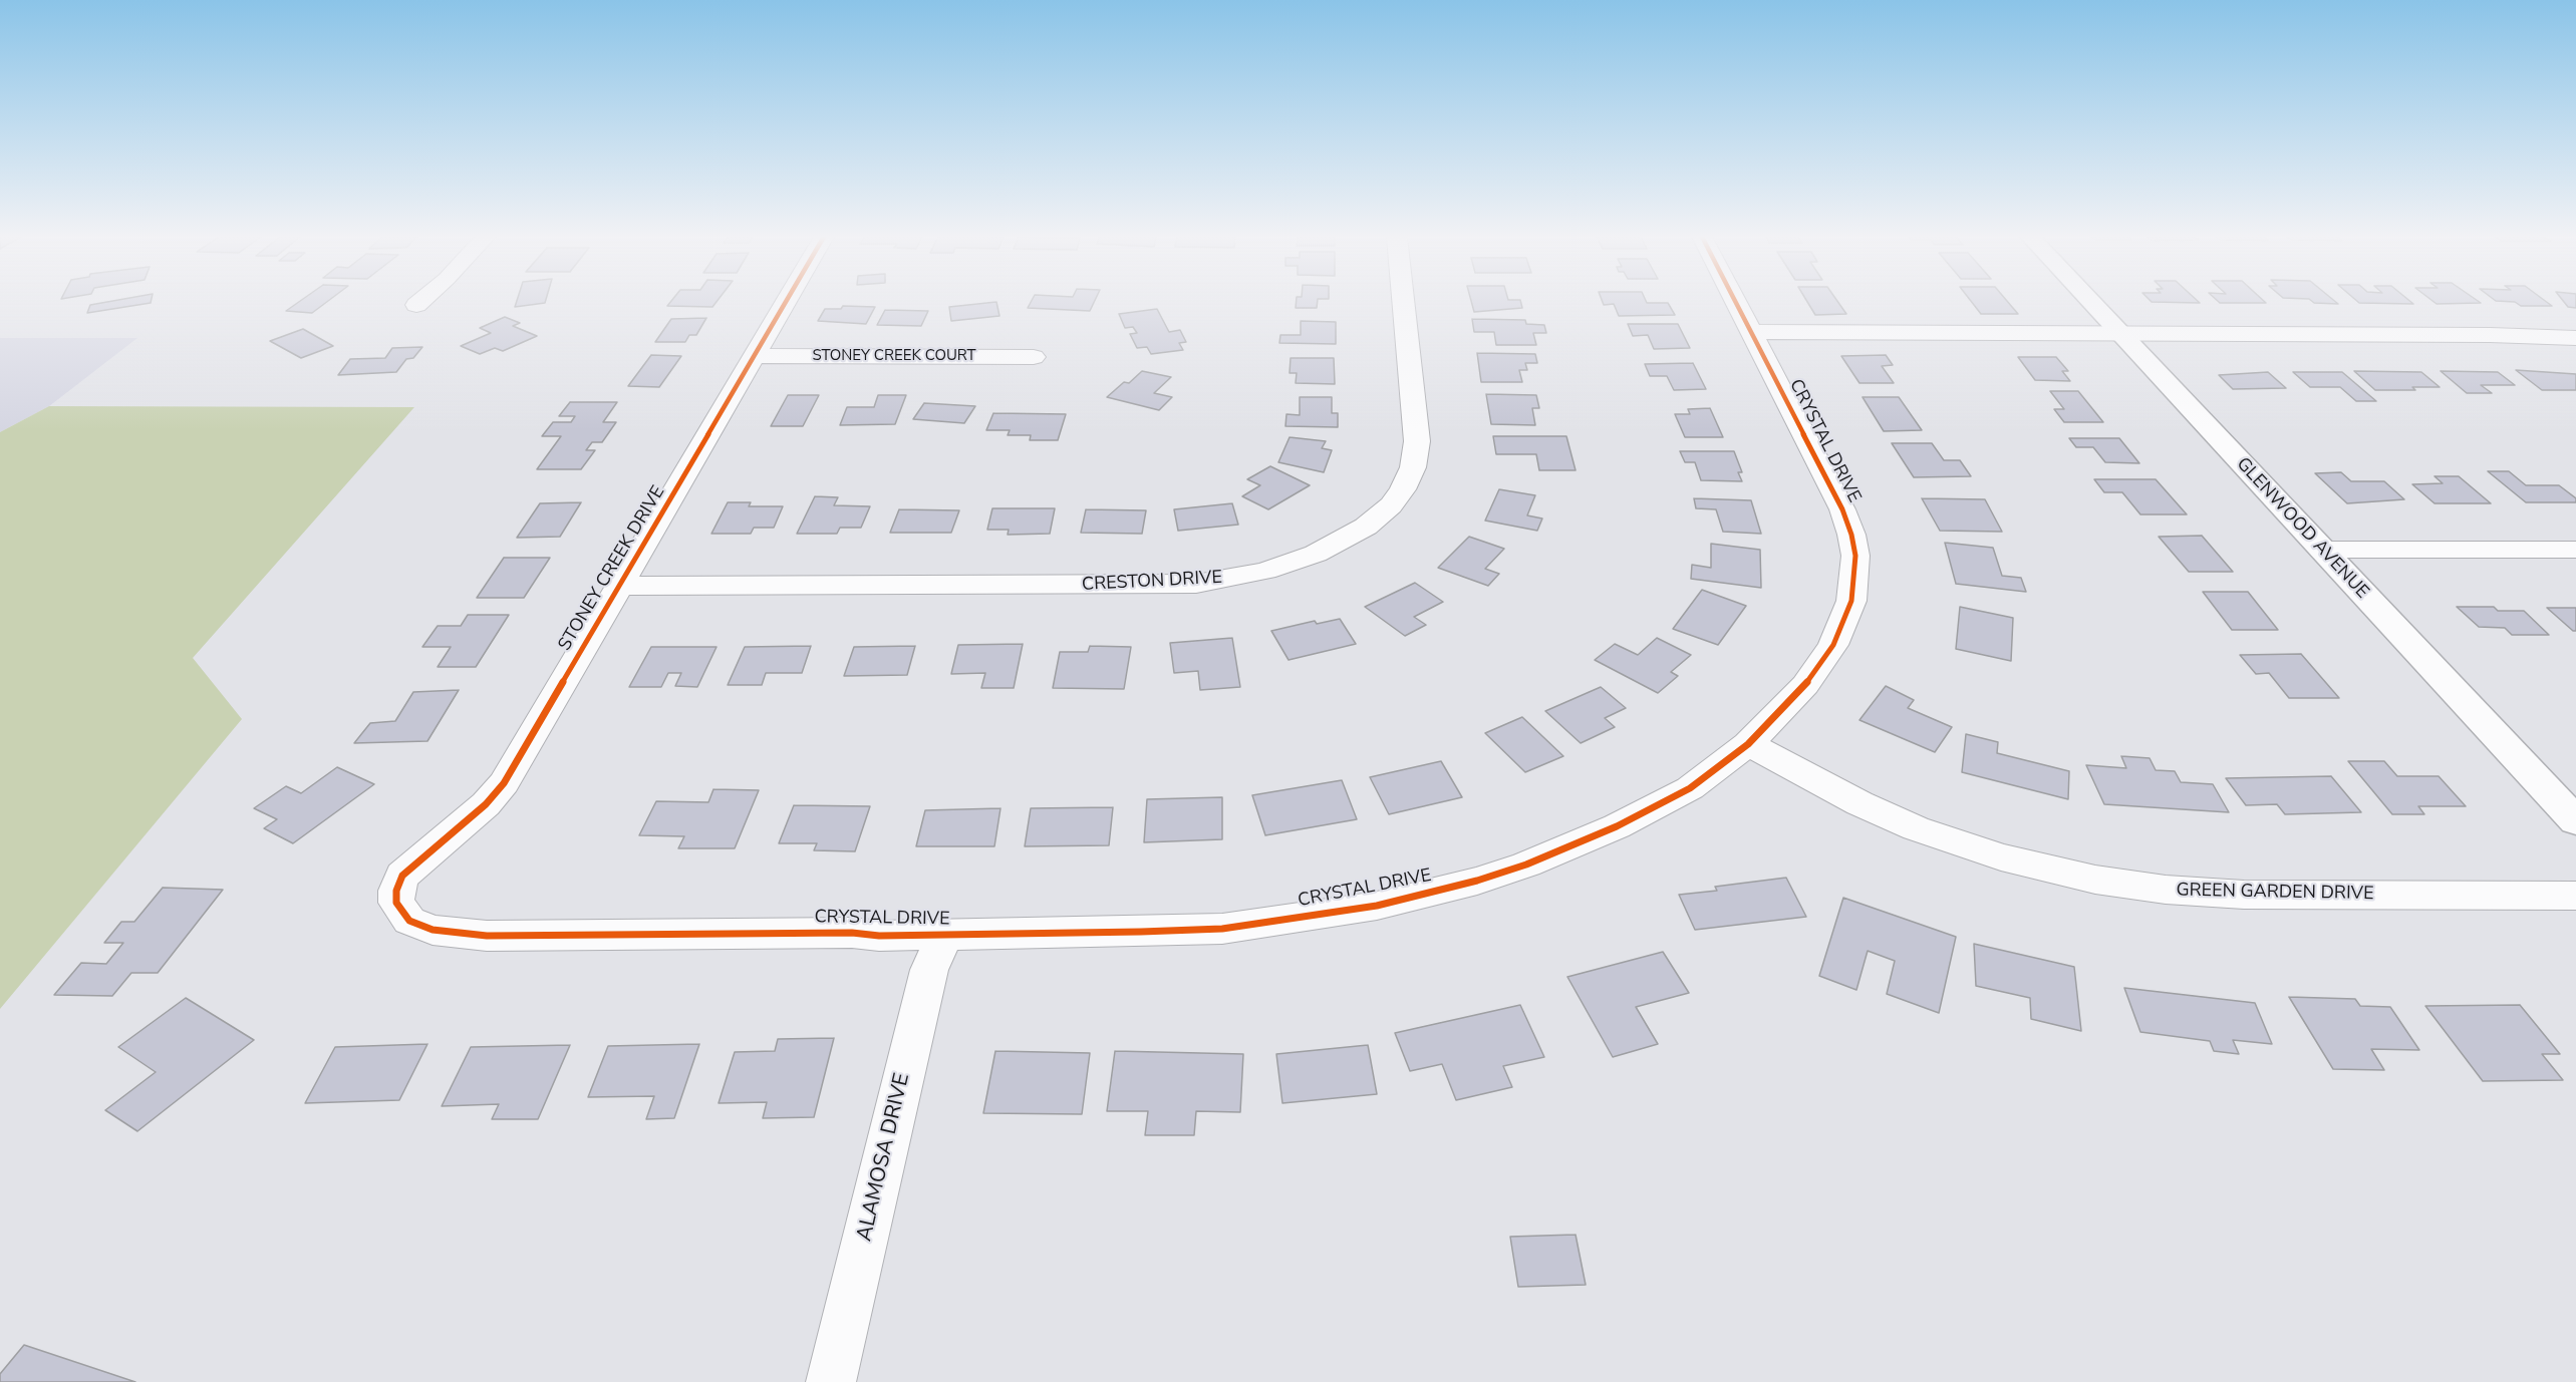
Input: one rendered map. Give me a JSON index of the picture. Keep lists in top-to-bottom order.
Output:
{
  "streets": {
    "street": [
      "STONEY CREEK COURT",
      "CRYSTAL DRIVE",
      "GLENWOOD AVENUE",
      "STONEY CREEK DRIVE",
      "CRESTON DRIVE",
      "GREEN GARDEN DRIVE",
      "ALAMOSA DRIVE"
    ]
  },
  "crossings": [
    ["STONEY CREEK COURT", "STONEY CREEK DRIVE"],
    ["CRYSTAL DRIVE", "STONEY CREEK DRIVE"],
    ["CRYSTAL DRIVE", "GREEN GARDEN DRIVE"],
    ["CRYSTAL DRIVE", "ALAMOSA DRIVE"],
    ["STONEY CREEK DRIVE", "CRESTON DRIVE"]
  ]
}
